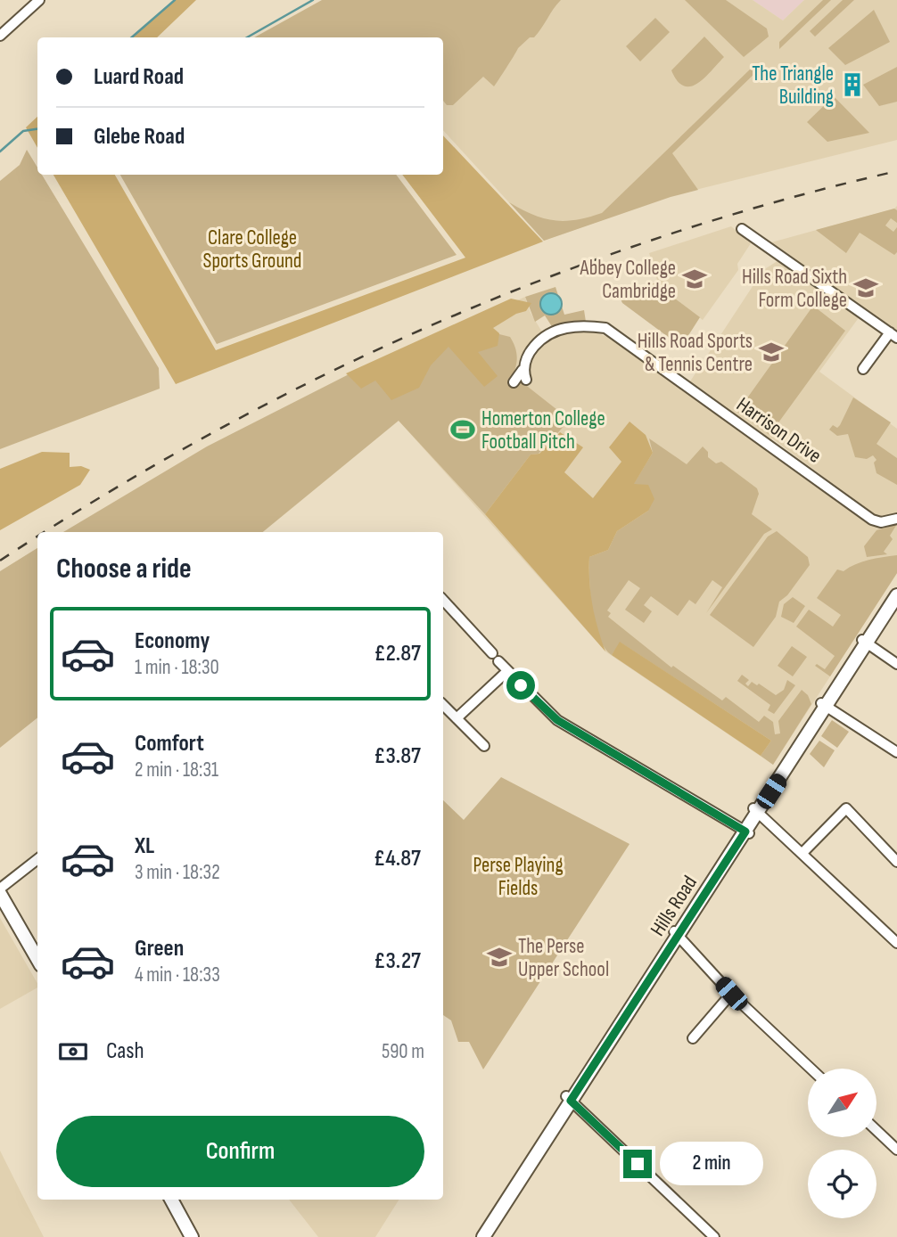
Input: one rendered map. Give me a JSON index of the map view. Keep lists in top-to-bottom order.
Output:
{
  "streets": {
    "main road": ["Hills Road"],
    "street": ["Harrison Drive"]
  },
  "parks": ["Clare College Sports Ground", "Perse Playing Fields"],
  "places": {
    "building": ["The Triangle Building"],
    "school or university": [
      "Abbey College Cambridge",
      "Hills Road Sixth Form College",
      "Hills Road Sports & Tennis Centre",
      "The Perse Upper School"
    ],
    "sports": ["Homerton College Football Pitch"]
  },
  "north": "top right",
  "page": {
    "banner": ["Luard Road", "Glebe Road"],
    "heading": "Choose a ride",
    "list": [
      {
        "name": "Economy",
        "note": "1 min · 18:30",
        "value": "£2.87"
      },
      {
        "name": "Comfort",
        "note": "2 min · 18:31",
        "value": "£3.87"
      },
      {
        "name": "XL",
        "note": "3 min · 18:32",
        "value": "£4.87"
      },
      {
        "name": "Green",
        "note": "4 min · 18:33",
        "value": "£3.27"
      }
    ],
    "pay": ["Cash", "590 m"],
    "buttons": "Confirm",
    "bubble": "2 min"
  }
}
